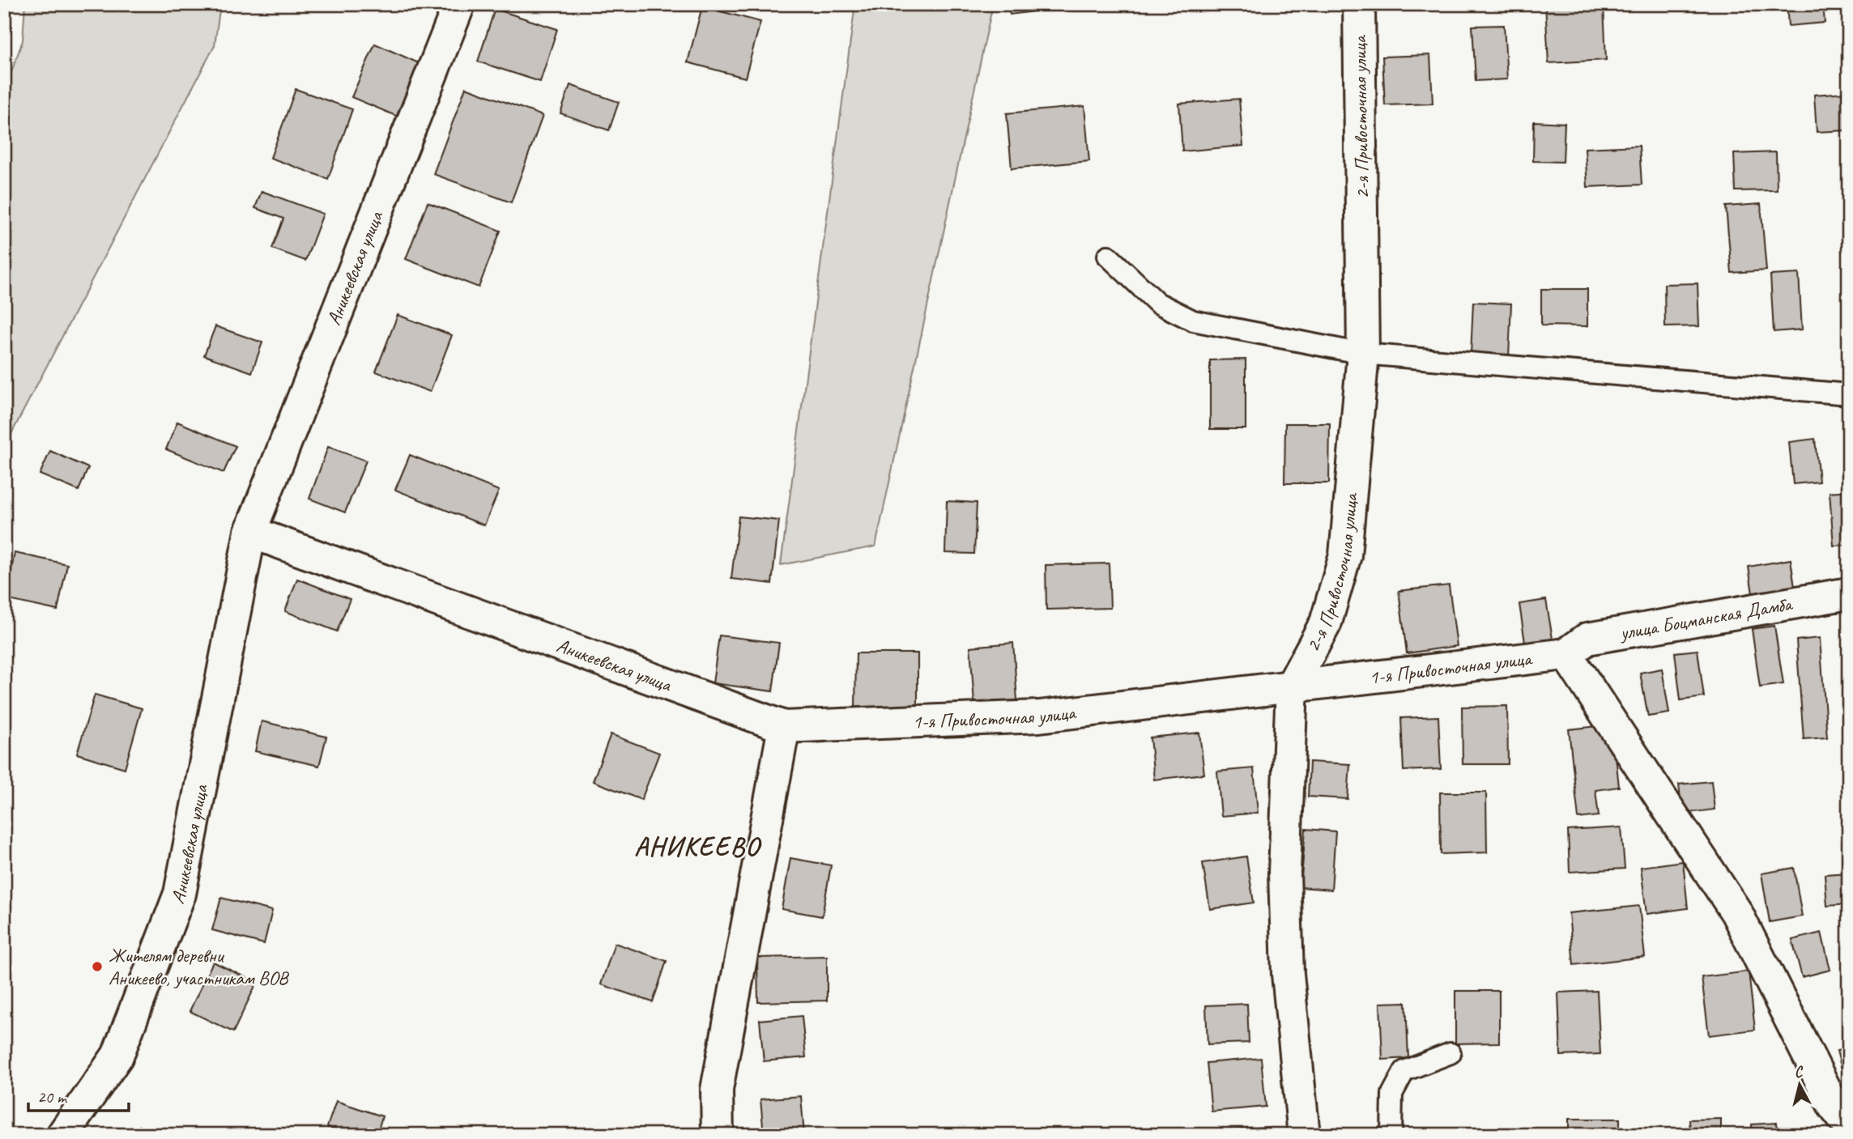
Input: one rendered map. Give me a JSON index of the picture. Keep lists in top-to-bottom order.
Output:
{
  "streets": {
    "street": [
      "2-я Привосточная улица",
      "Аникеевская улица",
      "улица Боцманская Дамба",
      "1-я Привосточная улица"
    ]
  },
  "crossings": [
    ["2-я Привосточная улица", "1-я Привосточная улица"],
    ["Аникеевская улица", "1-я Привосточная улица"],
    ["улица Боцманская Дамба", "1-я Привосточная улица"]
  ],
  "districts": ["АНИКЕЕВО"],
  "places": ["Жителям деревни Аникеево, участникам ВОВ"],
  "scale_bar": "20 m",
  "north": "top"
}
